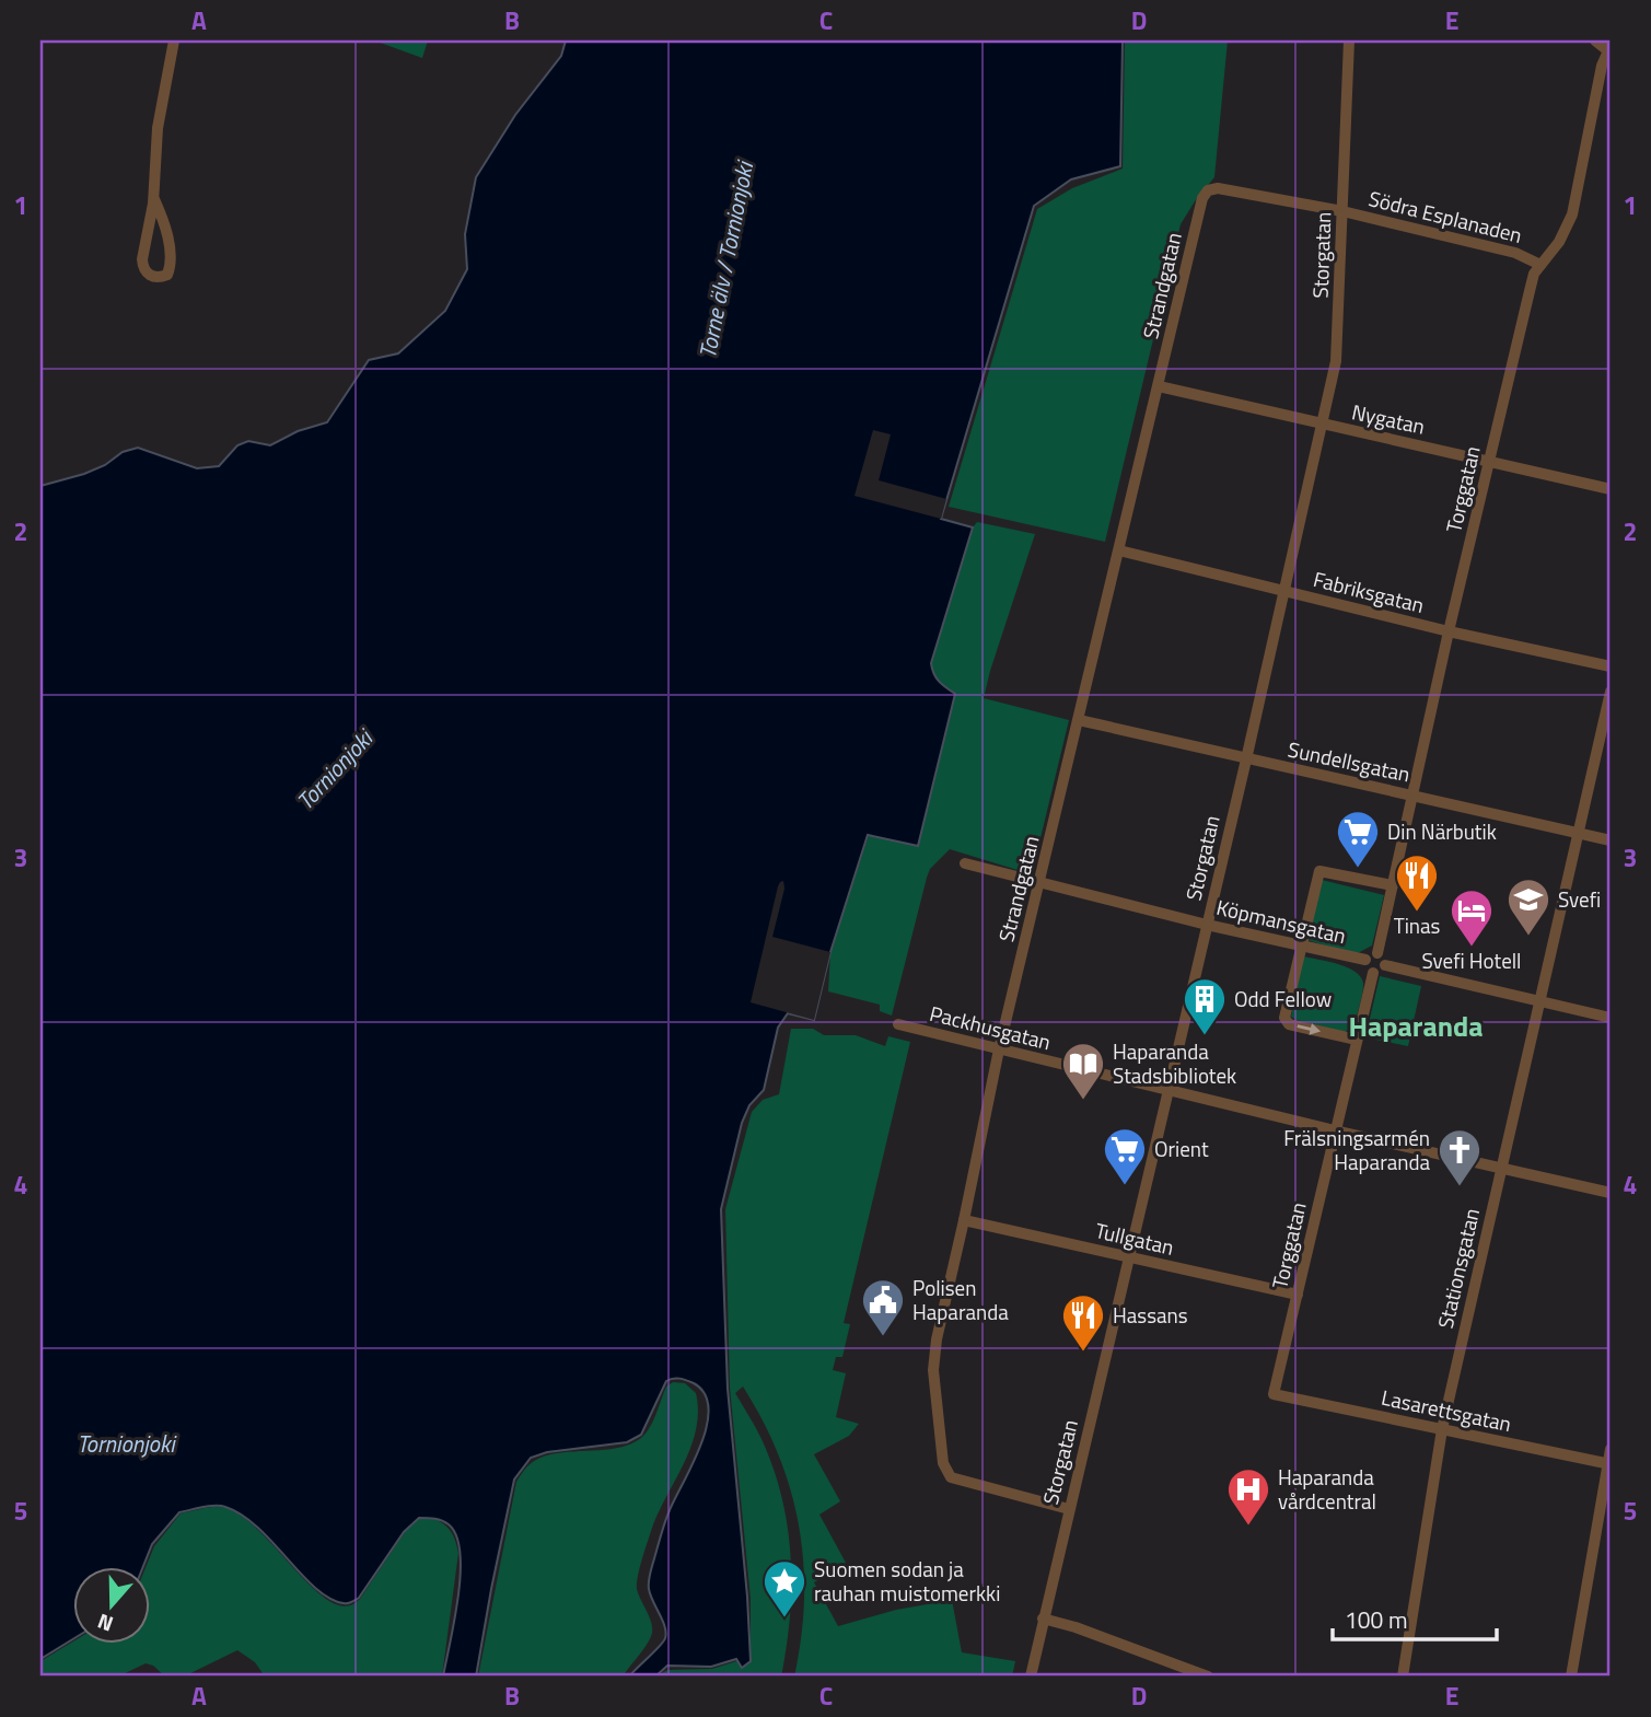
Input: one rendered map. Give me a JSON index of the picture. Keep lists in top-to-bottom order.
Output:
{
  "streets": {
    "street": [
      "Södra Esplanaden",
      "Storgatan",
      "Strandgatan",
      "Nygatan",
      "Torggatan",
      "Fabriksgatan",
      "Sundellsgatan",
      "Köpmansgatan",
      "Packhusgatan",
      "Tullgatan",
      "Stationsgatan",
      "Lasarettsgatan"
    ]
  },
  "crossings": [
    ["Södra Esplanaden", "Storgatan"],
    ["Södra Esplanaden", "Strandgatan"],
    ["Södra Esplanaden", "Torggatan"],
    ["Storgatan", "Strandgatan"],
    ["Storgatan", "Nygatan"],
    ["Storgatan", "Fabriksgatan"],
    ["Storgatan", "Sundellsgatan"],
    ["Storgatan", "Köpmansgatan"],
    ["Storgatan", "Packhusgatan"],
    ["Storgatan", "Tullgatan"],
    ["Strandgatan", "Nygatan"],
    ["Strandgatan", "Fabriksgatan"],
    ["Strandgatan", "Sundellsgatan"],
    ["Strandgatan", "Köpmansgatan"],
    ["Strandgatan", "Packhusgatan"],
    ["Strandgatan", "Tullgatan"],
    ["Nygatan", "Torggatan"],
    ["Torggatan", "Fabriksgatan"],
    ["Torggatan", "Sundellsgatan"],
    ["Torggatan", "Köpmansgatan"],
    ["Torggatan", "Packhusgatan"],
    ["Torggatan", "Tullgatan"],
    ["Torggatan", "Lasarettsgatan"],
    ["Sundellsgatan", "Stationsgatan"],
    ["Packhusgatan", "Stationsgatan"],
    ["Stationsgatan", "Lasarettsgatan"]
  ],
  "districts": ["Haparanda"],
  "water": ["Torne älv / Tornionjoki", "Tornionjoki"],
  "places": {
    "supermarket": ["Din Närbutik", "Orient"],
    "restaurant": ["Tinas", "Hassans"],
    "school or university": ["Svefi"],
    "hotel": ["Svefi Hotell"],
    "building": ["Odd Fellow"],
    "library": ["Haparanda Stadsbibliotek"],
    "church": ["Frälsningsarmén Haparanda"],
    "public building": ["Polisen Haparanda"],
    "hospital": ["Haparanda vårdcentral"],
    "place": ["Suomen sodan ja rauhan muistomerkki"]
  },
  "scale_bar": "100 m",
  "north": "bottom",
  "grid": {
    "columns": [
      "A",
      "B",
      "C",
      "D",
      "E"
    ],
    "rows": [
      "1",
      "2",
      "3",
      "4",
      "5"
    ]
  }
}
